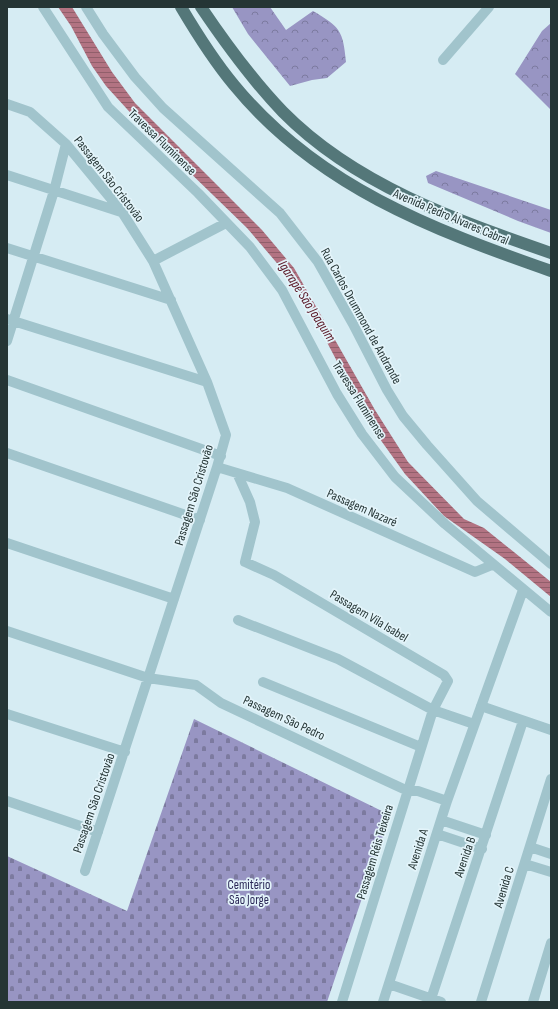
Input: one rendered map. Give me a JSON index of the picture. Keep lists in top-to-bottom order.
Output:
{
  "streets": {
    "main road": ["Avenida Pedro Álvares Cabral"],
    "street": [
      "Travessa Fluminense",
      "Passagem São Cristovão",
      "Rua Carlos Drummond de Andrande",
      "Passagem Nazaré",
      "Passagem Vila Isabel",
      "Passagem São Pedro",
      "Avenida A",
      "Passagem Réis Teixeira",
      "Avenida B",
      "Avenida C"
    ]
  },
  "crossings": [
    ["Travessa Fluminense", "Passagem Nazaré"],
    ["Travessa Fluminense", "Avenida A"],
    ["Passagem São Cristovão", "Passagem Nazaré"],
    ["Passagem São Cristovão", "Passagem São Pedro"],
    ["Passagem Nazaré", "Passagem Vila Isabel"],
    ["Passagem Vila Isabel", "Passagem Réis Teixeira"],
    ["Passagem São Pedro", "Avenida A"],
    ["Passagem São Pedro", "Passagem Réis Teixeira"]
  ],
  "water": ["Igarapé São Joaquim"],
  "parks": ["Cemitério São Jorge"]
}
